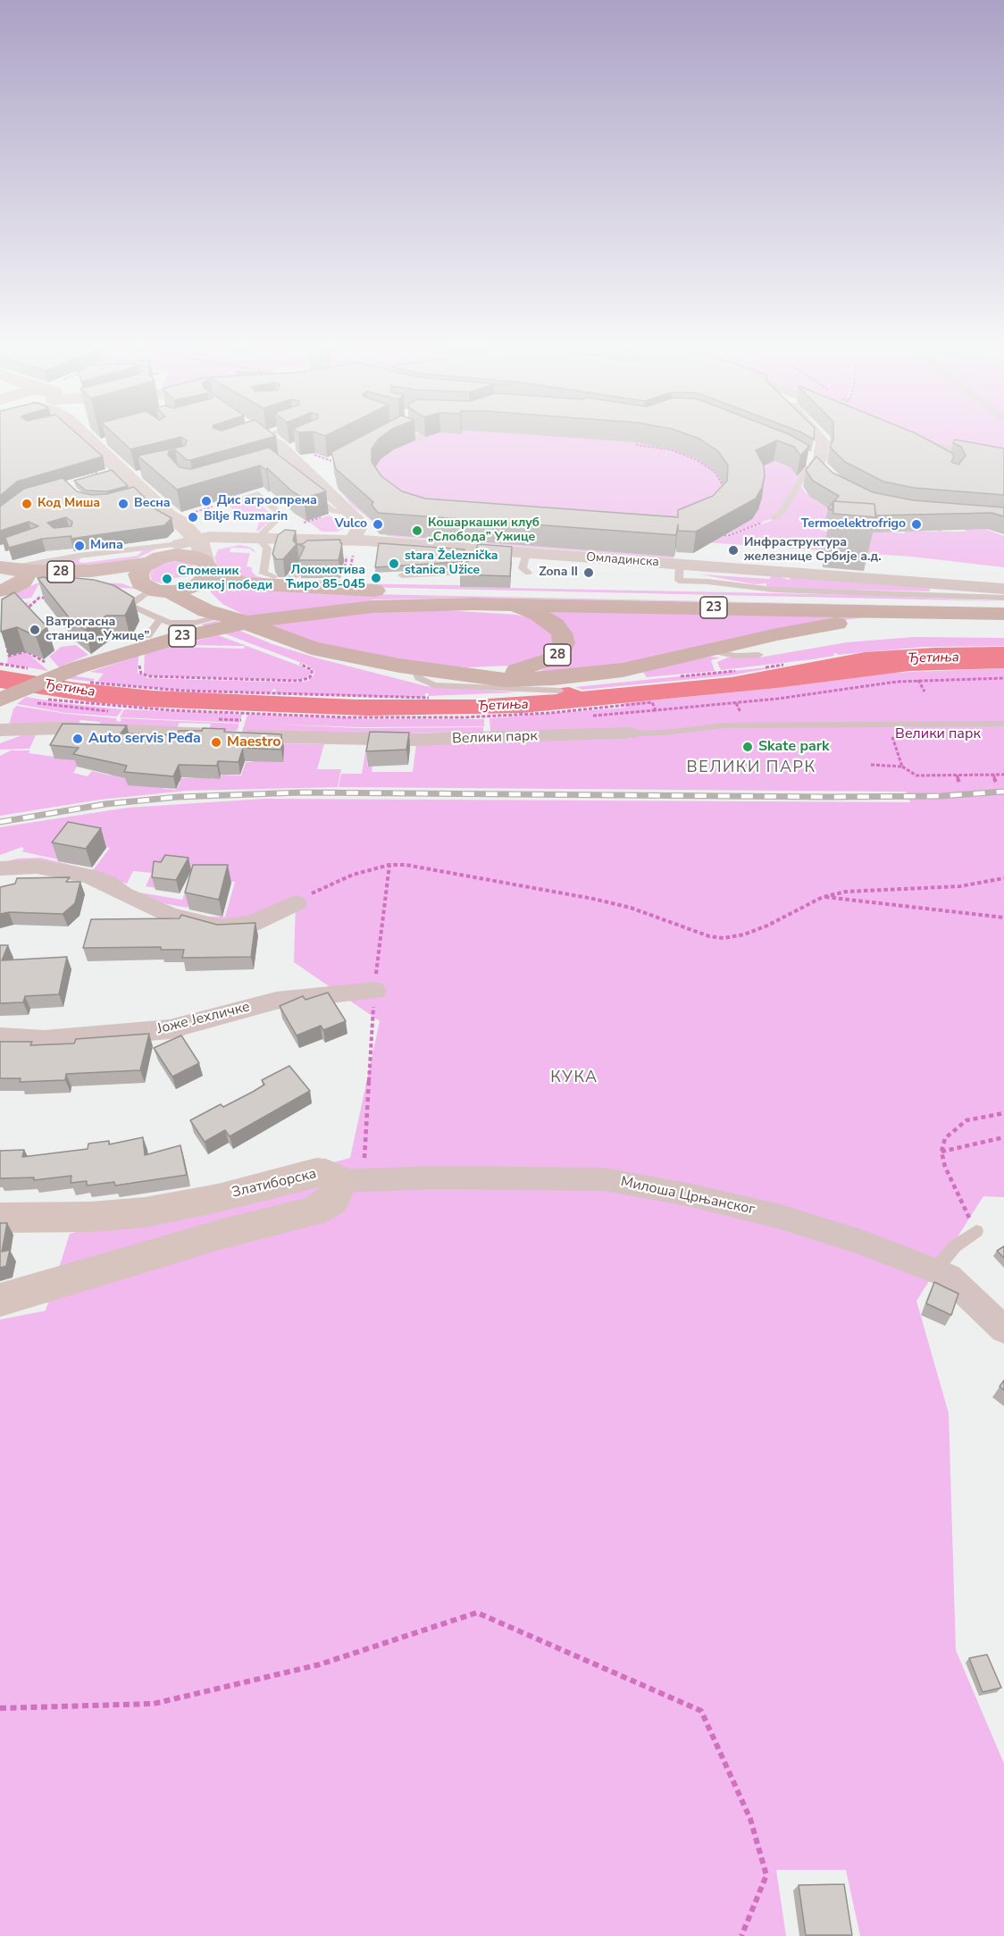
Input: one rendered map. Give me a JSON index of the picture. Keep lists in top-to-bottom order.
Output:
{
  "streets": {
    "main road": ["28", "23", "Златиборска"],
    "street": [
      "Омладинска",
      "Велики парк",
      "Јоже Јехличке",
      "Милоша Црњанског"
    ]
  },
  "crossings": [
    ["Омладинска", "28"],
    ["28", "23"],
    ["Златиборска", "Милоша Црњанског"]
  ],
  "districts": ["ВЕЛИКИ ПАРК", "КУКА"],
  "water": ["Ђетиња"],
  "parks": ["Велики парк"],
  "places": [
    "Дис агроопрема",
    "Код Миша",
    "Весна",
    "Bilje Ruzmarin",
    "Vulco",
    "Termoelektrofrigo",
    "Кошаркашки клуб „Слобода” Ужице",
    "Мипа",
    "Инфраструктура железнице Србије а.д.",
    "stara Železnička stanica Užice",
    "Zona II",
    "Локомотива Ћиро 85-045",
    "Споменик великој победи",
    "Ватрогасна станица „Ужице”",
    "Auto servis Peđa",
    "Maestro",
    "Skate park"
  ]
}
